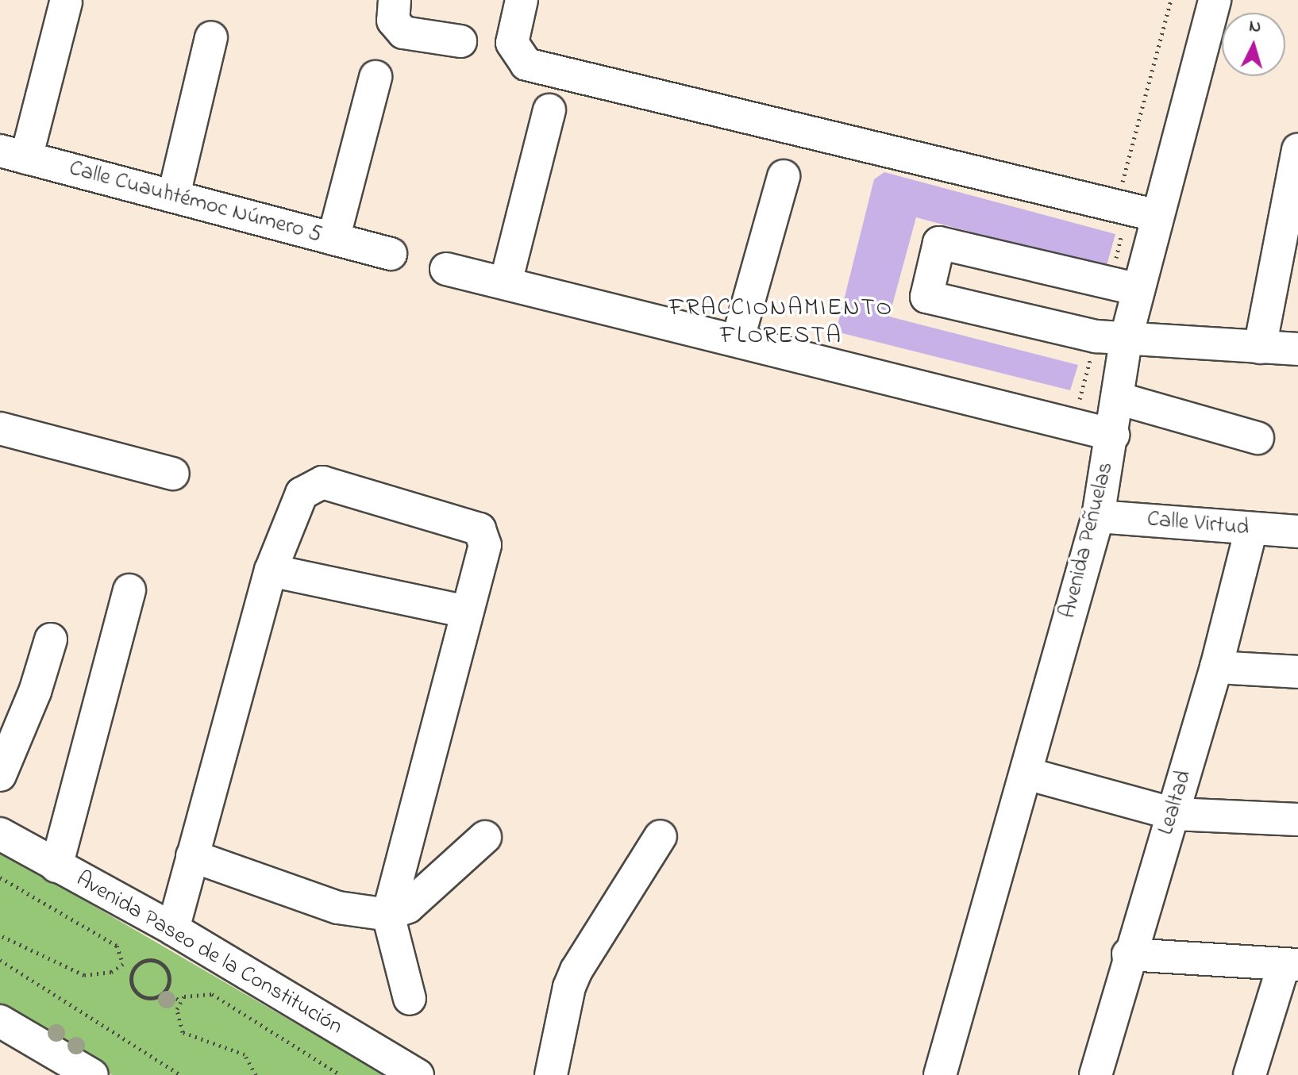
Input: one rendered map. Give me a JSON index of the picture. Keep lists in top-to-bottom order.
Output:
{
  "streets": {
    "street": [
      "Calle Cuauhtémoc Número 5",
      "Calle Virtud",
      "Avenida Peñuelas",
      "Lealtad",
      "Avenida Paseo de la Constitución"
    ]
  },
  "crossings": [
    ["Calle Virtud", "Avenida Peñuelas"],
    ["Calle Virtud", "Lealtad"]
  ],
  "districts": ["FRACCIONAMIENTO FLORESTA"],
  "north": "top"
}
